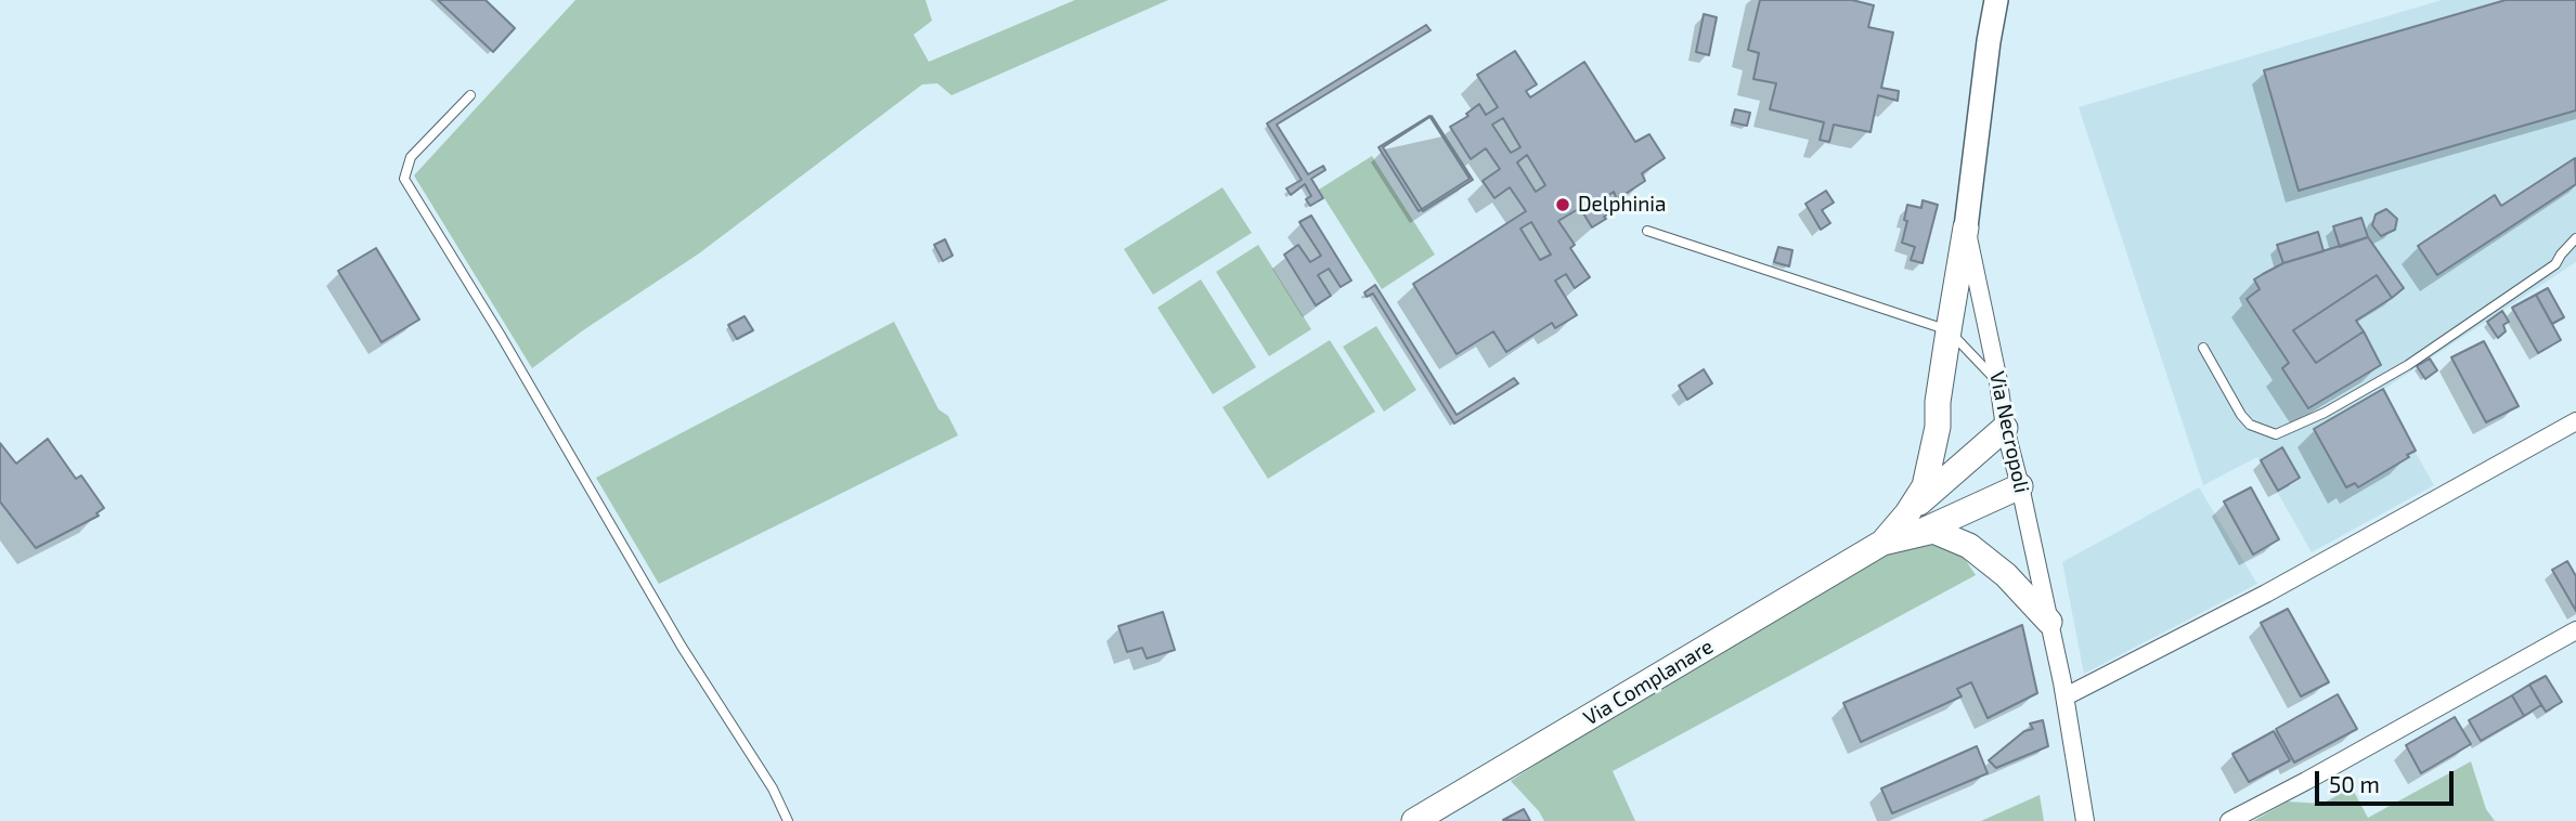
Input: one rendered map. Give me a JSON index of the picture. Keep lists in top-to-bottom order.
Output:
{
  "streets": {
    "main road": ["Via Complanare"],
    "street": ["Via Necropoli"]
  },
  "places": ["Delphinia"],
  "scale_bar": "50 m"
}
